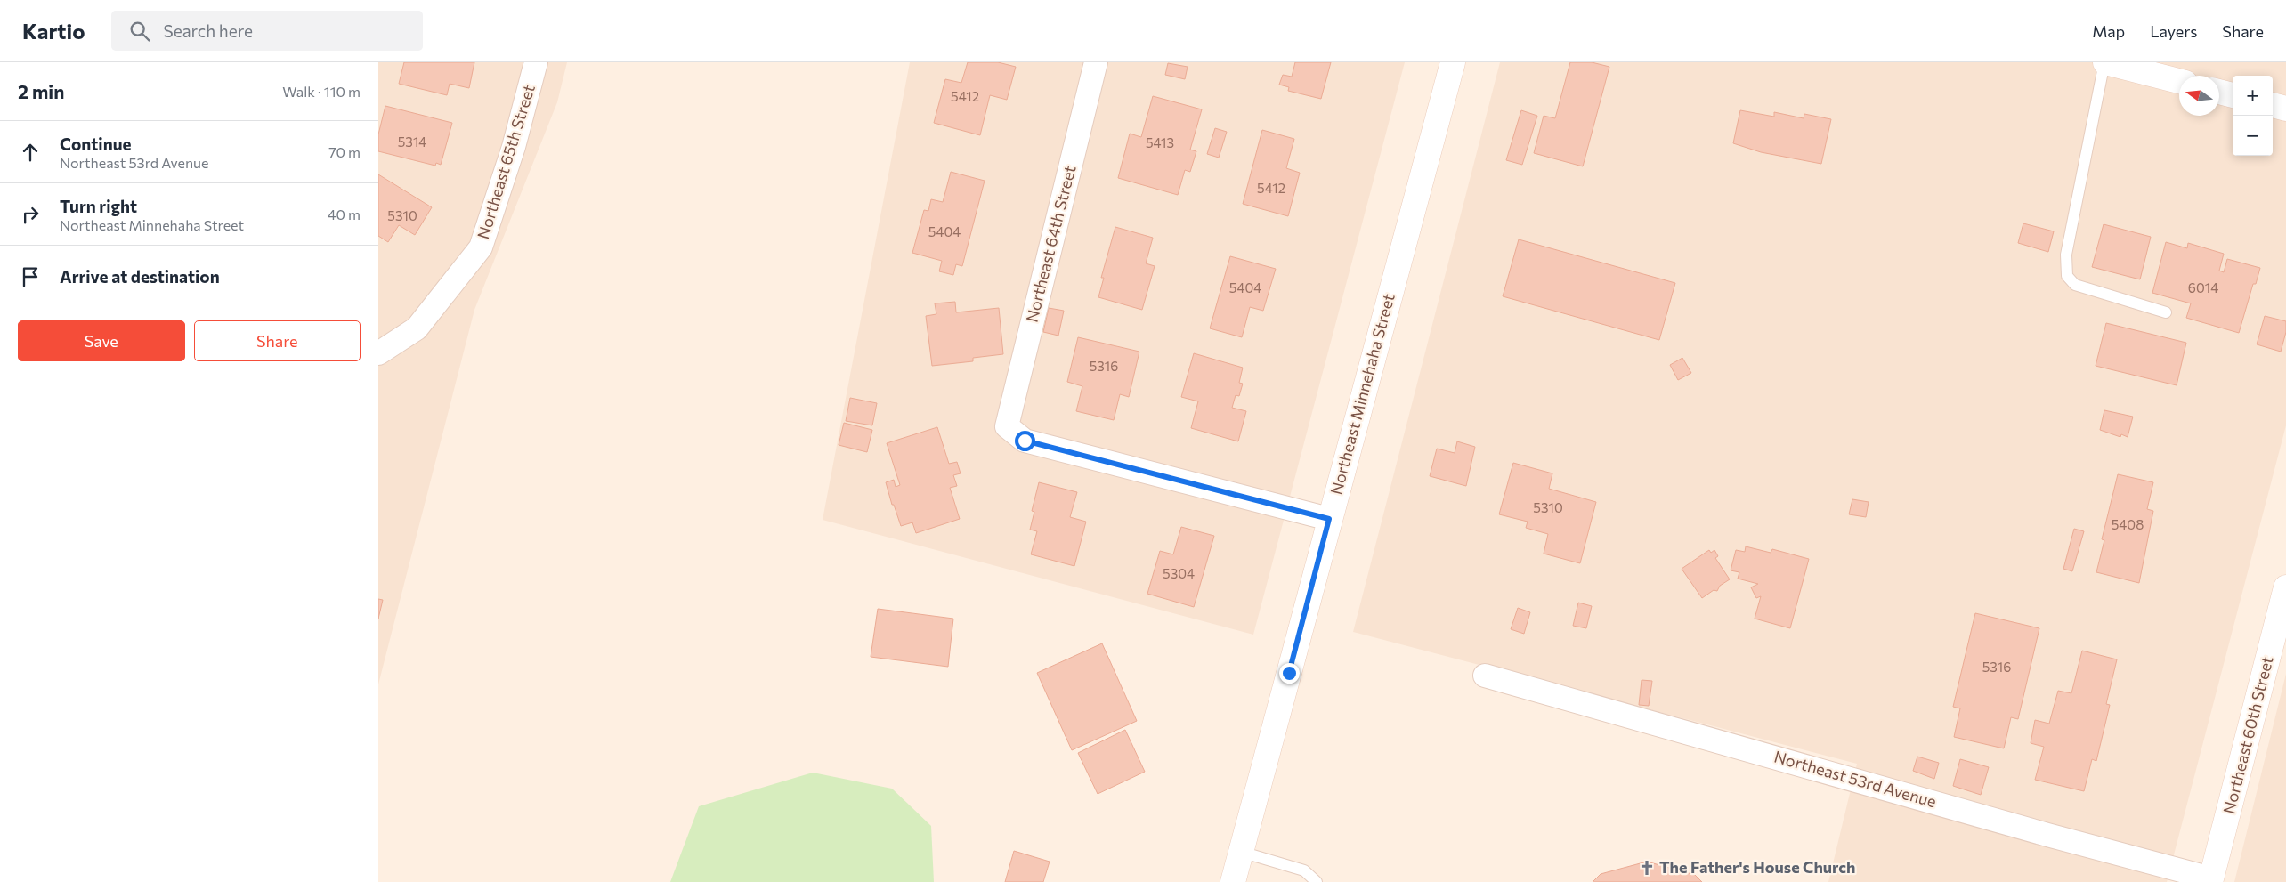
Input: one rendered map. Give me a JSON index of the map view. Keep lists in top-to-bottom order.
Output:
{
  "streets": {
    "main road": ["Northeast Minnehaha Street", "Northeast 60th Street"],
    "street": ["Northeast 65th Street", "Northeast 64th Street", "Northeast 53rd Avenue"]
  },
  "crossings": [
    ["Northeast 64th Street", "Northeast Minnehaha Street"],
    ["Northeast 60th Street", "Northeast 53rd Avenue"]
  ],
  "places": {
    "church": ["The Father's House Church"]
  },
  "house_numbers": [
    "5412",
    "5314",
    "5413",
    "5412",
    "5310",
    "5404",
    "5404",
    "6014",
    "5316",
    "5310",
    "5408",
    "5304",
    "5316"
  ],
  "north": "left",
  "page": {
    "header": "Kartio",
    "search": "Search here",
    "nav": ["Map", "Layers", "Share"],
    "heading": ["2 min", "Walk · 110 m"],
    "map_buttons": ["+", "−"],
    "list": [
      ["Continue", "Northeast 53rd Avenue", "70 m"],
      ["Turn right", "Northeast Minnehaha Street", "40 m"],
      "Arrive at destination"
    ],
    "buttons": ["Save", "Share"]
  }
}
